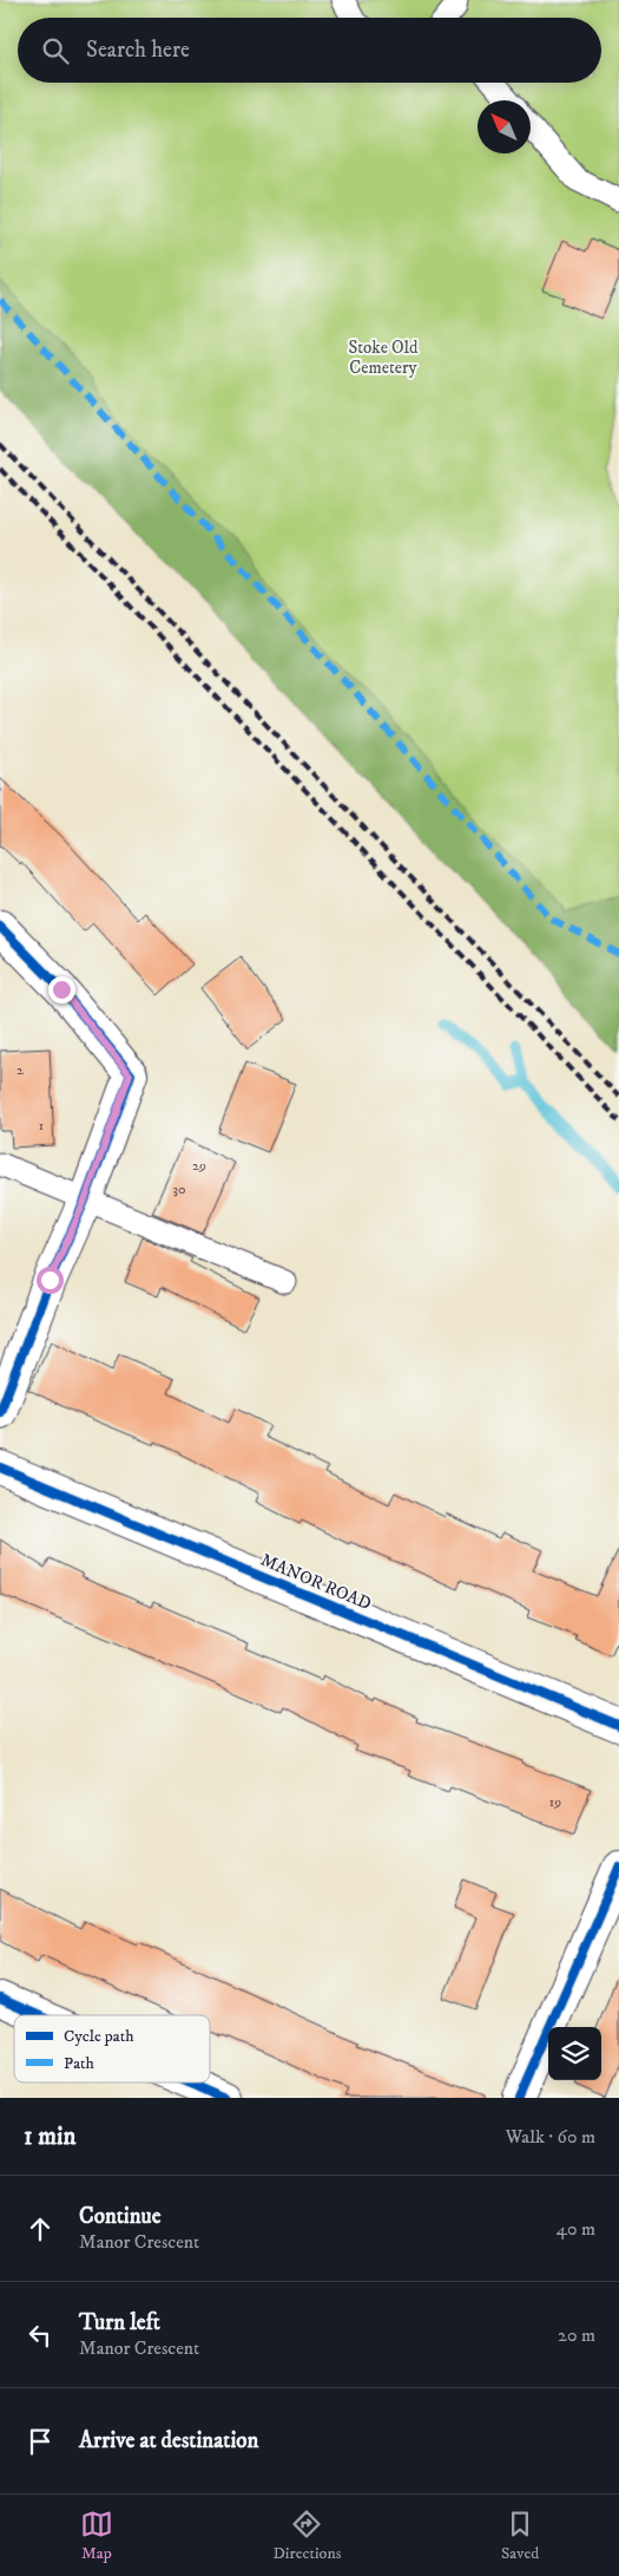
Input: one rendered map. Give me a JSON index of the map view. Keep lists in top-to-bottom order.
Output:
{
  "streets": {
    "street": ["MANOR ROAD"]
  },
  "parks": ["Stoke Old Cemetery"],
  "house_numbers": [
    "2",
    "1",
    "29",
    "30",
    "19"
  ],
  "legend": ["Cycle path", "Path"],
  "north": "top left",
  "page": {
    "search": "Search here",
    "heading": ["1 min", "Walk · 60 m"],
    "list": [
      ["Continue", "Manor Crescent", "40 m"],
      ["Turn left", "Manor Crescent", "20 m"],
      "Arrive at destination"
    ],
    "nav": ["Map", "Directions", "Saved"]
  }
}
